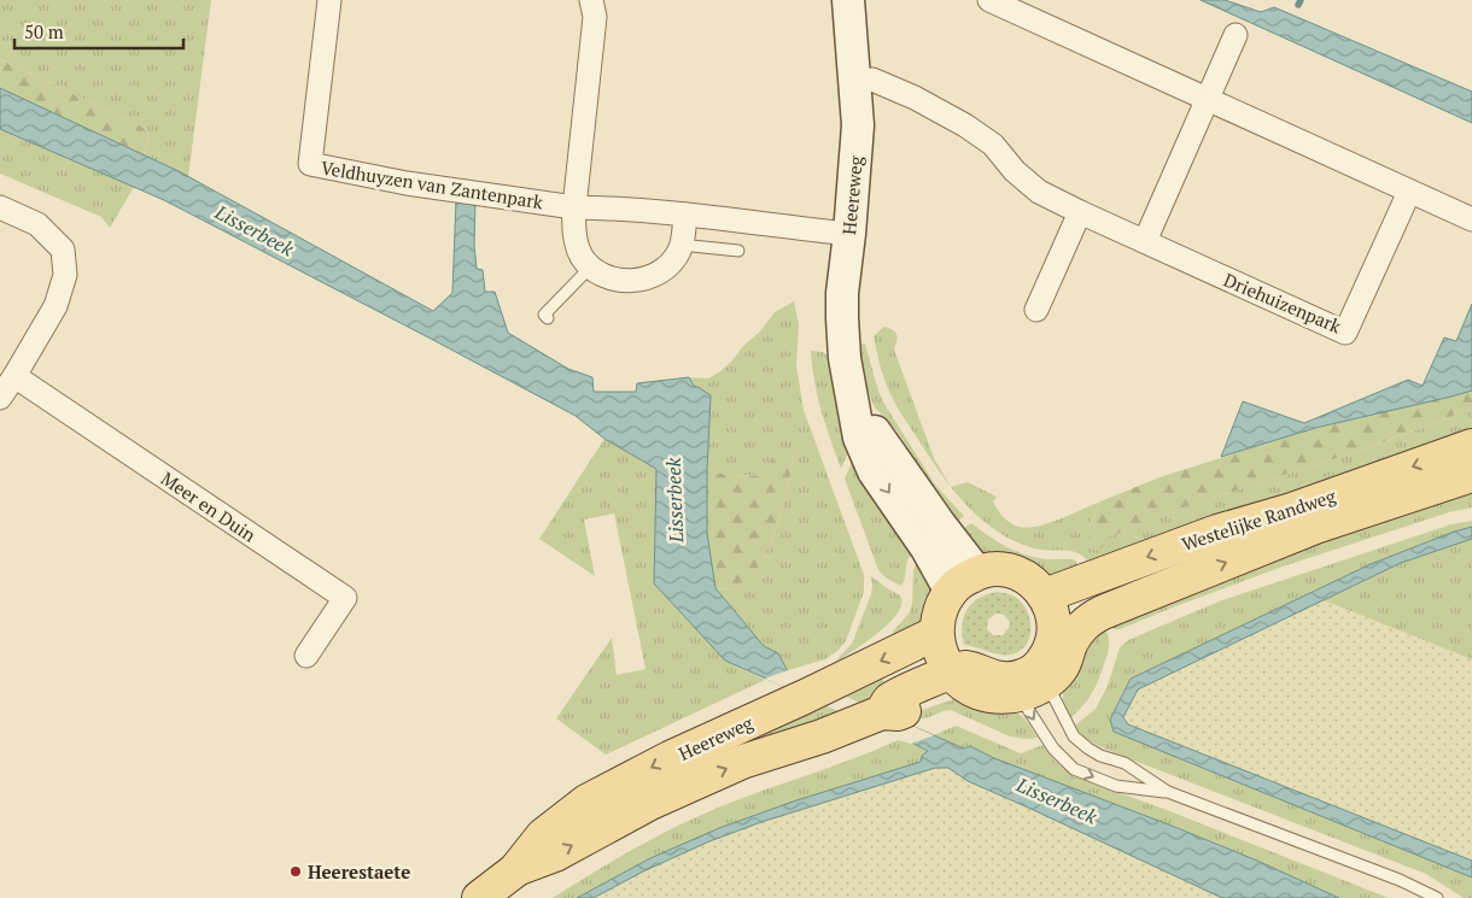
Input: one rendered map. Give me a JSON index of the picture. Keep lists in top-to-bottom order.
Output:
{
  "streets": {
    "main road": ["Heereweg", "Westelijke Randweg"],
    "street": ["Veldhuyzen van Zantenpark", "Driehuizenpark", "Meer en Duin"]
  },
  "crossings": [
    ["Veldhuyzen van Zantenpark", "Heereweg"],
    ["Heereweg", "Driehuizenpark"],
    ["Heereweg", "Westelijke Randweg"]
  ],
  "water": ["Lisserbeek"],
  "places": ["Heerestaete"],
  "scale_bar": "50 m"
}
